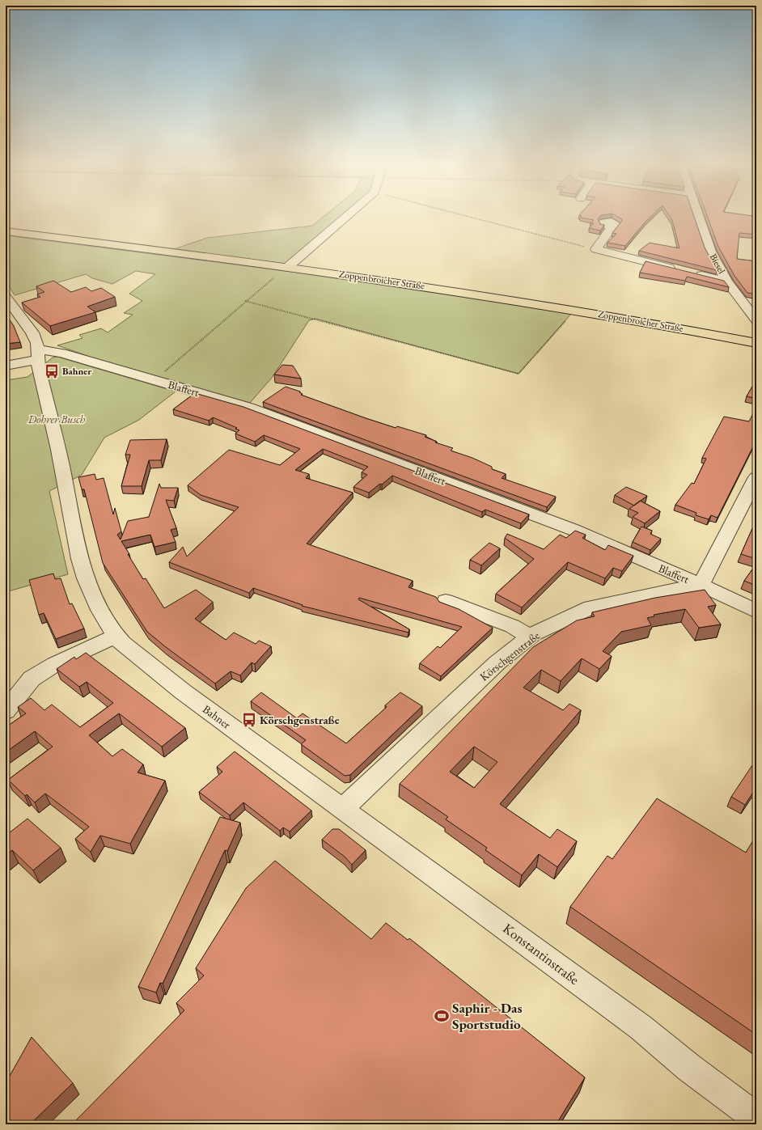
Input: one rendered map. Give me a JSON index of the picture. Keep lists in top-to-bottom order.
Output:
{
  "streets": {
    "main road": ["Zoppenbroicher Straße"],
    "street": [
      "Biesel",
      "Blaffert",
      "Körschgenstraße",
      "Bahner",
      "Konstantinstraße"
    ]
  },
  "crossings": [
    ["Blaffert", "Körschgenstraße"],
    ["Blaffert", "Bahner"],
    ["Körschgenstraße", "Konstantinstraße"],
    ["Bahner", "Konstantinstraße"]
  ],
  "parks": ["Dohrer Busch"],
  "places": {
    "bus stop": ["Bahner", "Körschgenstraße"],
    "sports": ["Saphir - Das Sportstudio"]
  }
}
